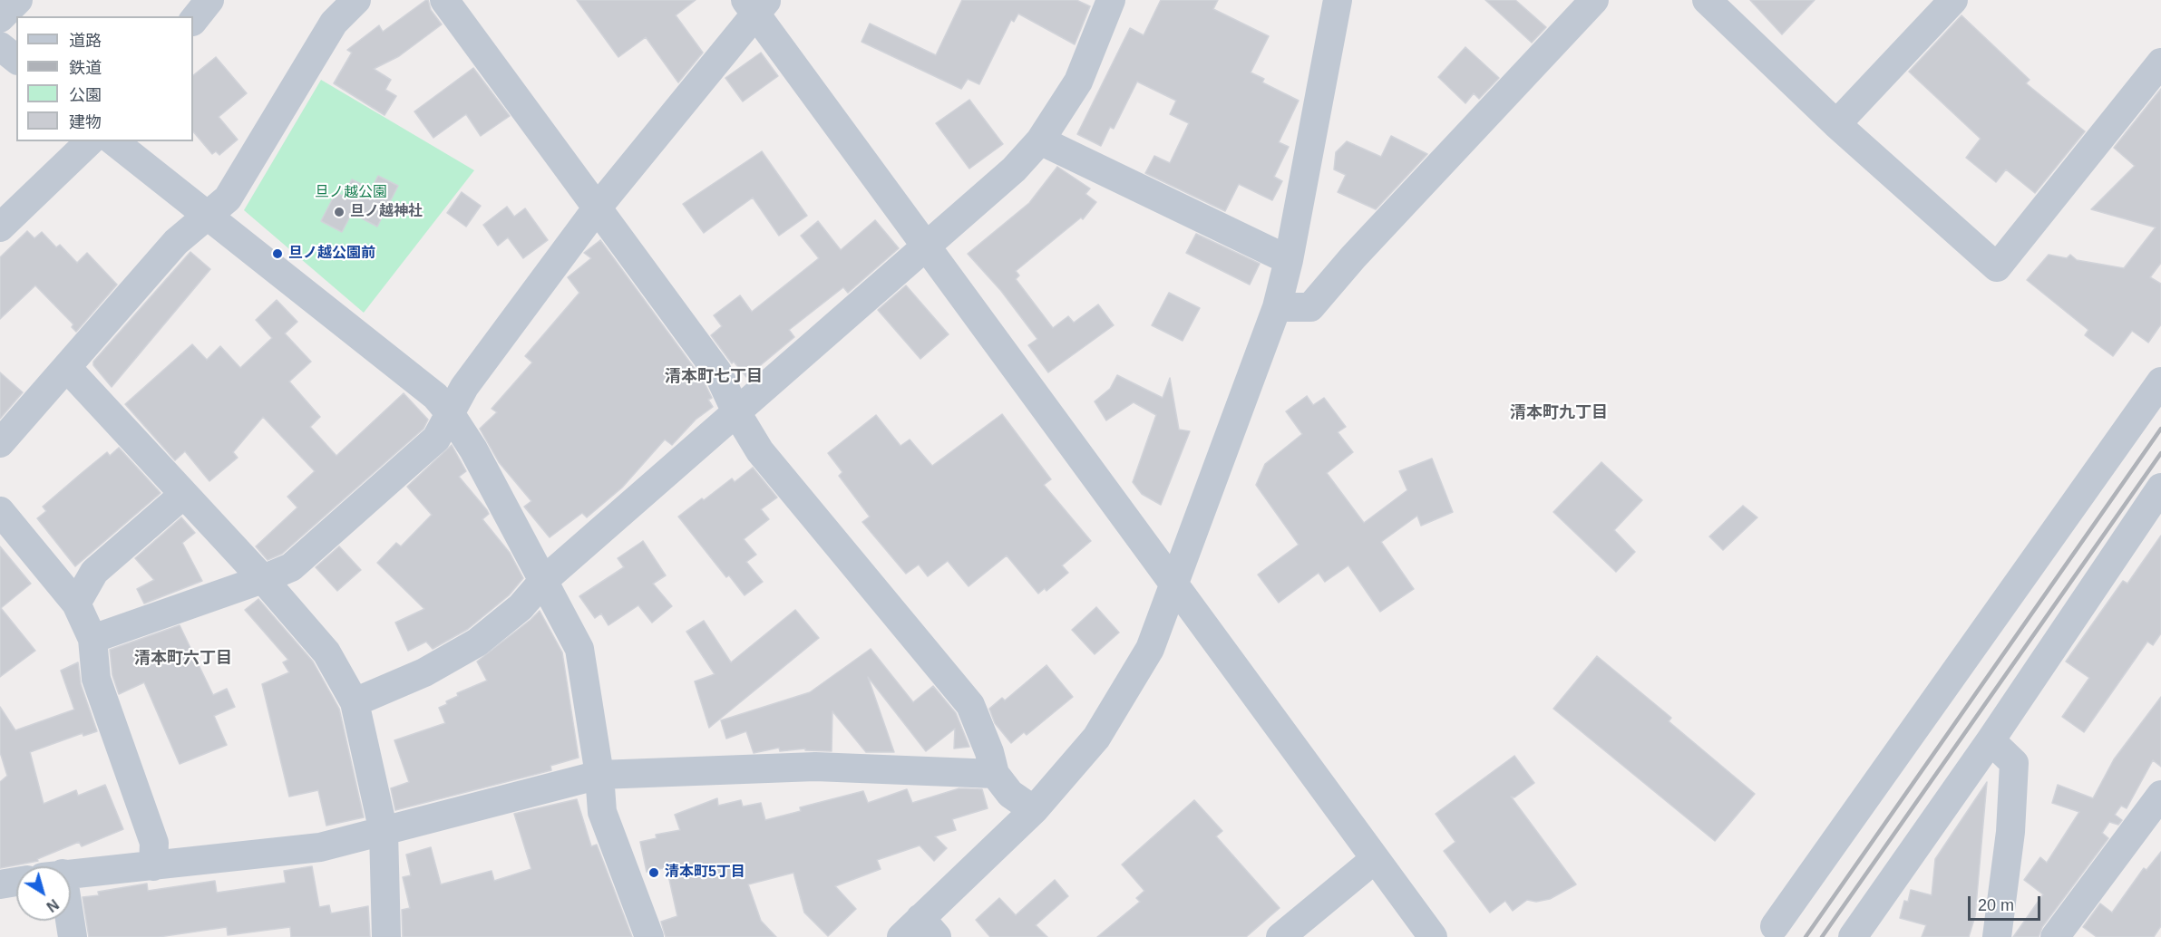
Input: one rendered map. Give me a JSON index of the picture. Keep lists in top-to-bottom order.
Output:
{
  "districts": ["清本町七丁目", "清本町九丁目", "清本町六丁目"],
  "parks": ["旦ノ越公園"],
  "places": ["旦ノ越神社", "旦ノ越公園前", "清本町5丁目"],
  "legend": [
    "道路",
    "鉄道",
    "公園",
    "建物"
  ],
  "scale_bar": "20 m",
  "north": "bottom right"
}
